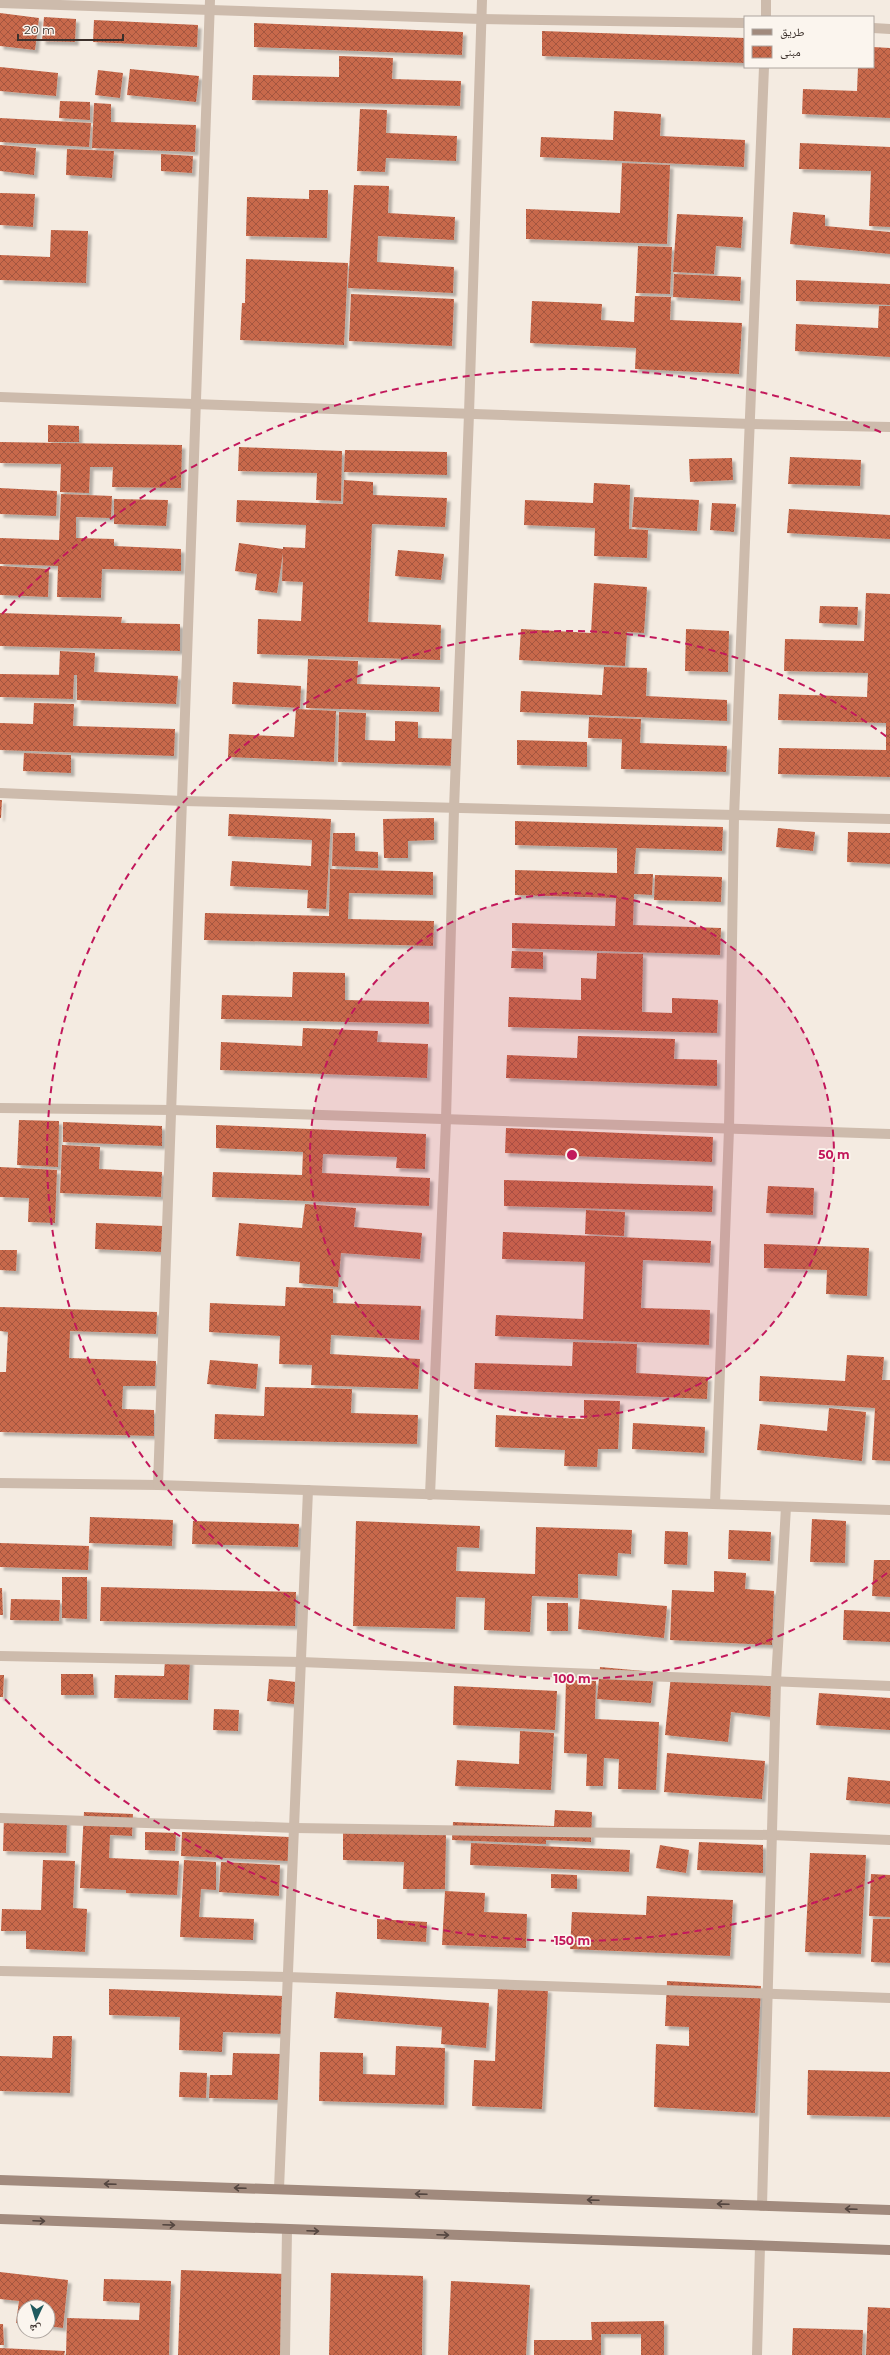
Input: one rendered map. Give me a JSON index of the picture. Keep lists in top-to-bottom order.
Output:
{
  "legend": ["طريق", "مبنى"],
  "scale_bar": "20 m",
  "north": "bottom",
  "rings": ["50 m", "100 m", "150 m"]
}
